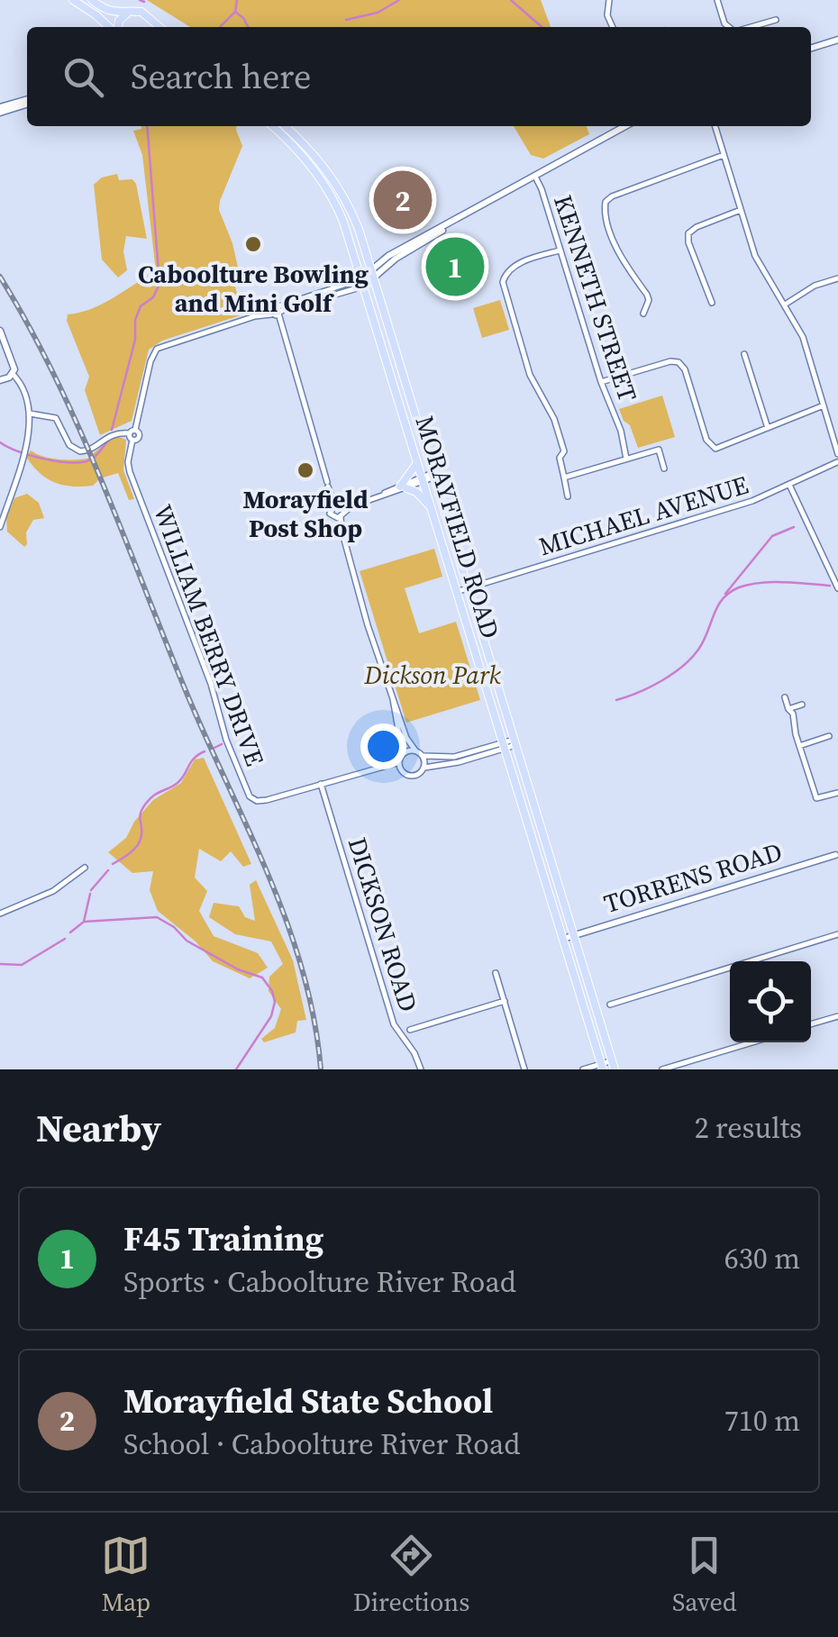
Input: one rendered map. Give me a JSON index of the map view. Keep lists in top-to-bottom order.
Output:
{
  "streets": {
    "main road": ["MORAYFIELD ROAD", "TORRENS ROAD"],
    "street": [
      "KENNETH STREET",
      "MICHAEL AVENUE",
      "WILLIAM BERRY DRIVE",
      "DICKSON ROAD"
    ]
  },
  "crossings": [
    ["MICHAEL AVENUE", "MORAYFIELD ROAD"],
    ["MORAYFIELD ROAD", "WILLIAM BERRY DRIVE"],
    ["MORAYFIELD ROAD", "TORRENS ROAD"],
    ["WILLIAM BERRY DRIVE", "DICKSON ROAD"]
  ],
  "parks": ["Dickson Park"],
  "places": ["Caboolture Bowling and Mini Golf", "Morayfield Post Shop"],
  "page": {
    "search": "Search here",
    "pins": ["2", "1"],
    "heading": ["Nearby", "2 results"],
    "list": [
      {
        "mark": "1",
        "name": "F45 Training",
        "note": "Sports · Caboolture River Road",
        "value": "630 m"
      },
      {
        "mark": "2",
        "name": "Morayfield State School",
        "note": "School · Caboolture River Road",
        "value": "710 m"
      }
    ],
    "nav": ["Map", "Directions", "Saved"]
  }
}
